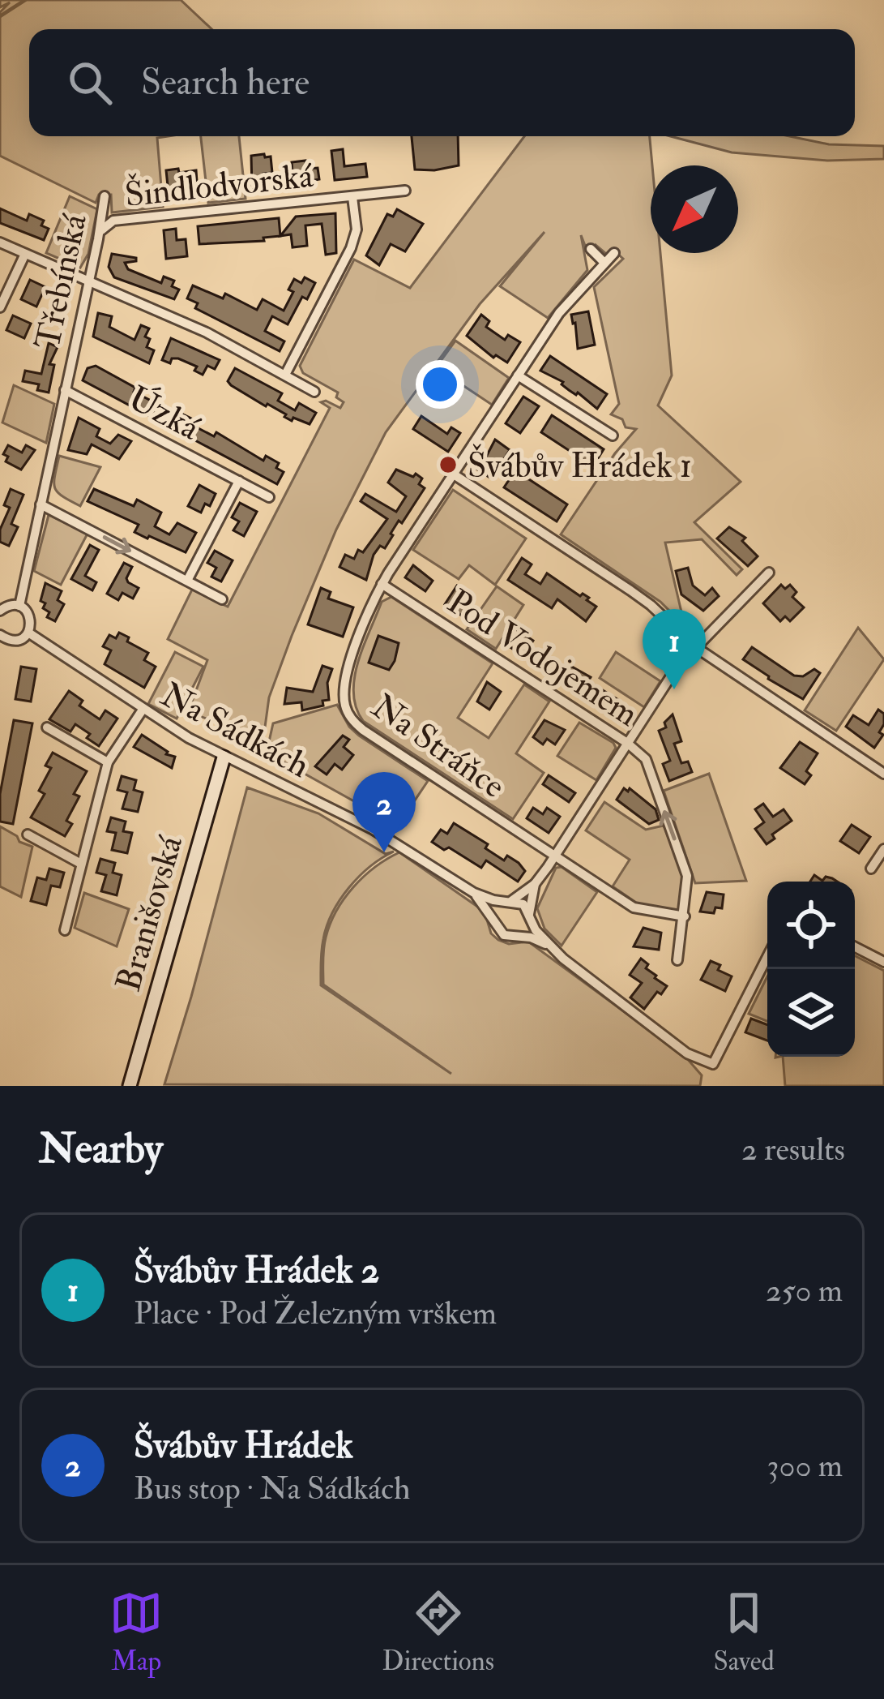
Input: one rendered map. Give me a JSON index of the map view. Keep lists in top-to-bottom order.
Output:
{
  "streets": {
    "street": [
      "Šindlodvorská",
      "Třebínská",
      "Úzká",
      "Pod Vodojemem",
      "Na Sádkách",
      "Na Stráňce",
      "Branišovská"
    ]
  },
  "crossings": [
    ["Šindlodvorská", "Třebínská"],
    ["Třebínská", "Úzká"],
    ["Pod Vodojemem", "Na Stráňce"],
    ["Na Sádkách", "Branišovská"]
  ],
  "places": ["Švábův Hrádek 1"],
  "north": "bottom left",
  "page": {
    "search": "Search here",
    "pins": ["1", "2"],
    "heading": ["Nearby", "2 results"],
    "list": [
      {
        "mark": "1",
        "name": "Švábův Hrádek 2",
        "note": "Place · Pod Železným vrškem",
        "value": "250 m"
      },
      {
        "mark": "2",
        "name": "Švábův Hrádek",
        "note": "Bus stop · Na Sádkách",
        "value": "300 m"
      }
    ],
    "nav": ["Map", "Directions", "Saved"]
  }
}
